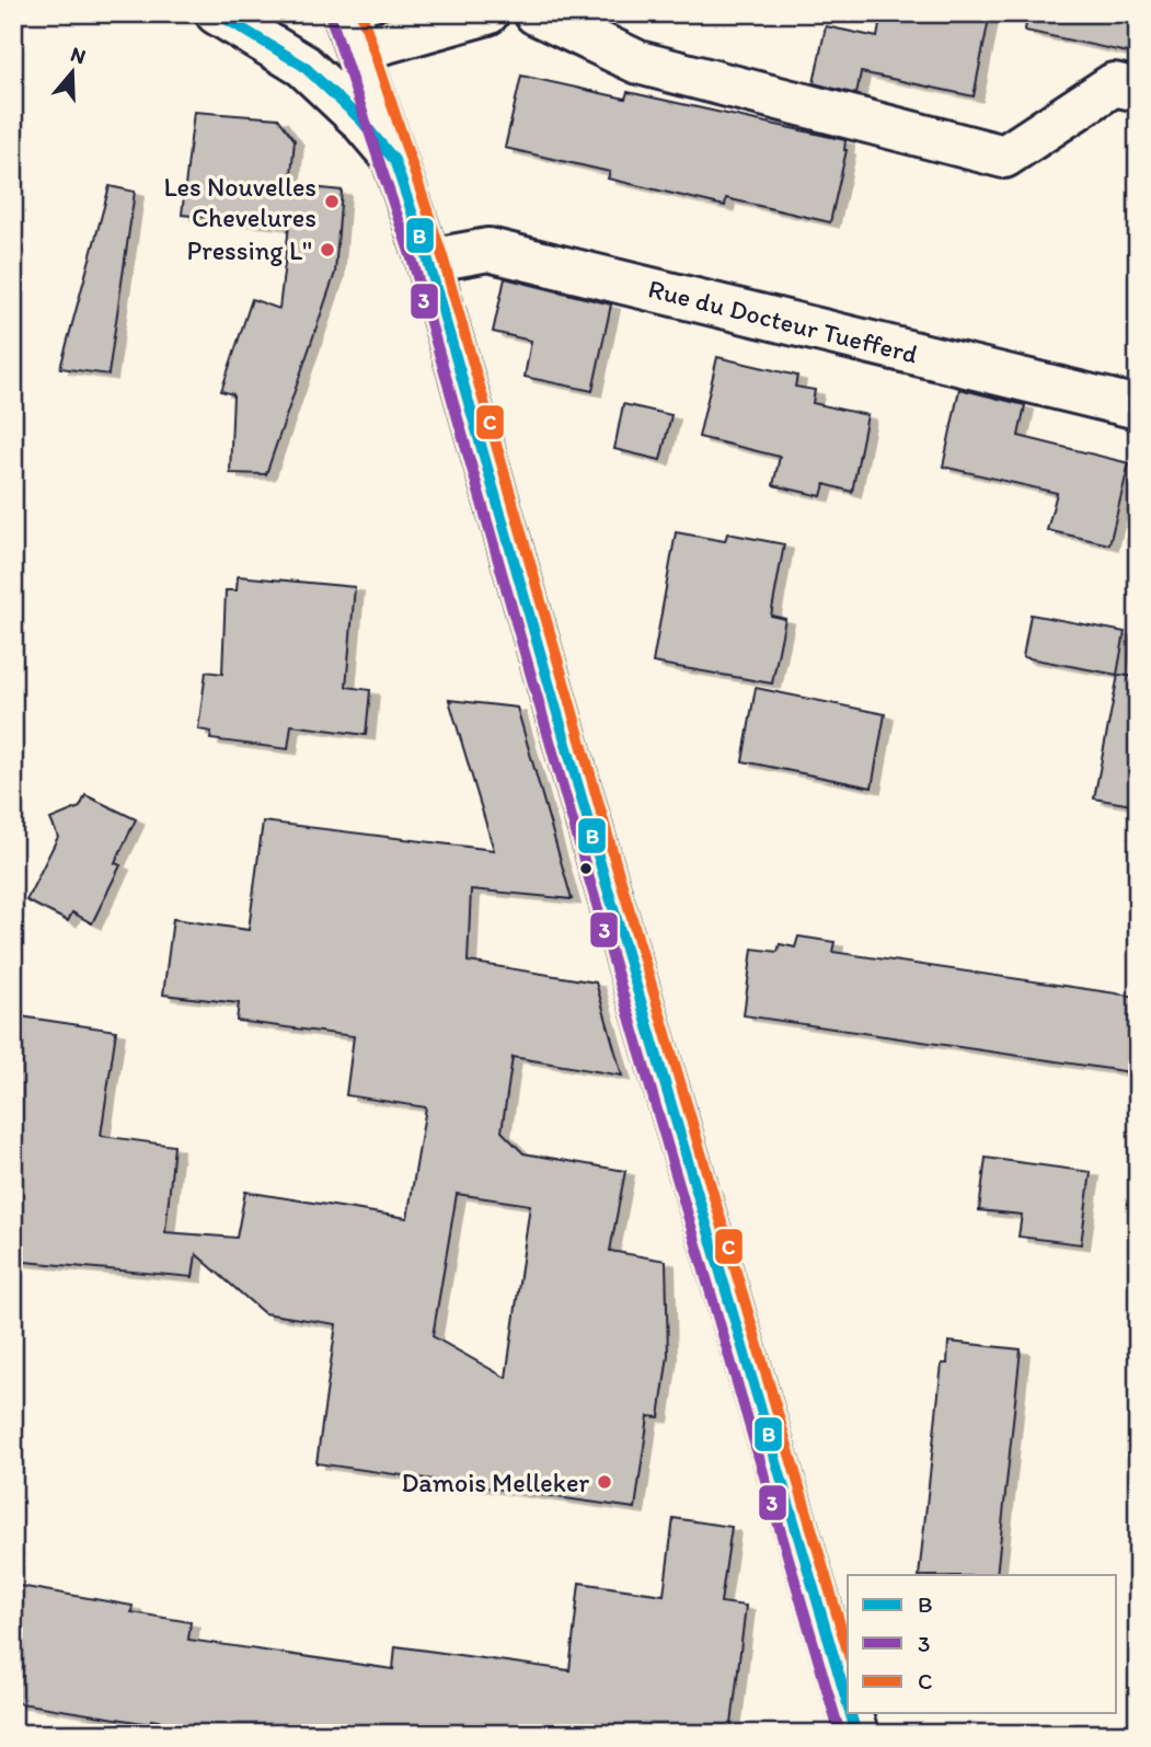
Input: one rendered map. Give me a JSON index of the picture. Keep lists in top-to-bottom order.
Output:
{
  "streets": {
    "street": ["Rue du Docteur Tuefferd"]
  },
  "places": ["Les Nouvelles Chevelures", "Pressing L''", "Damois Melleker"],
  "lines": ["transit line B", "transit line C", "transit line 3"],
  "legend": ["B", "3", "C"],
  "north": "top"
}
